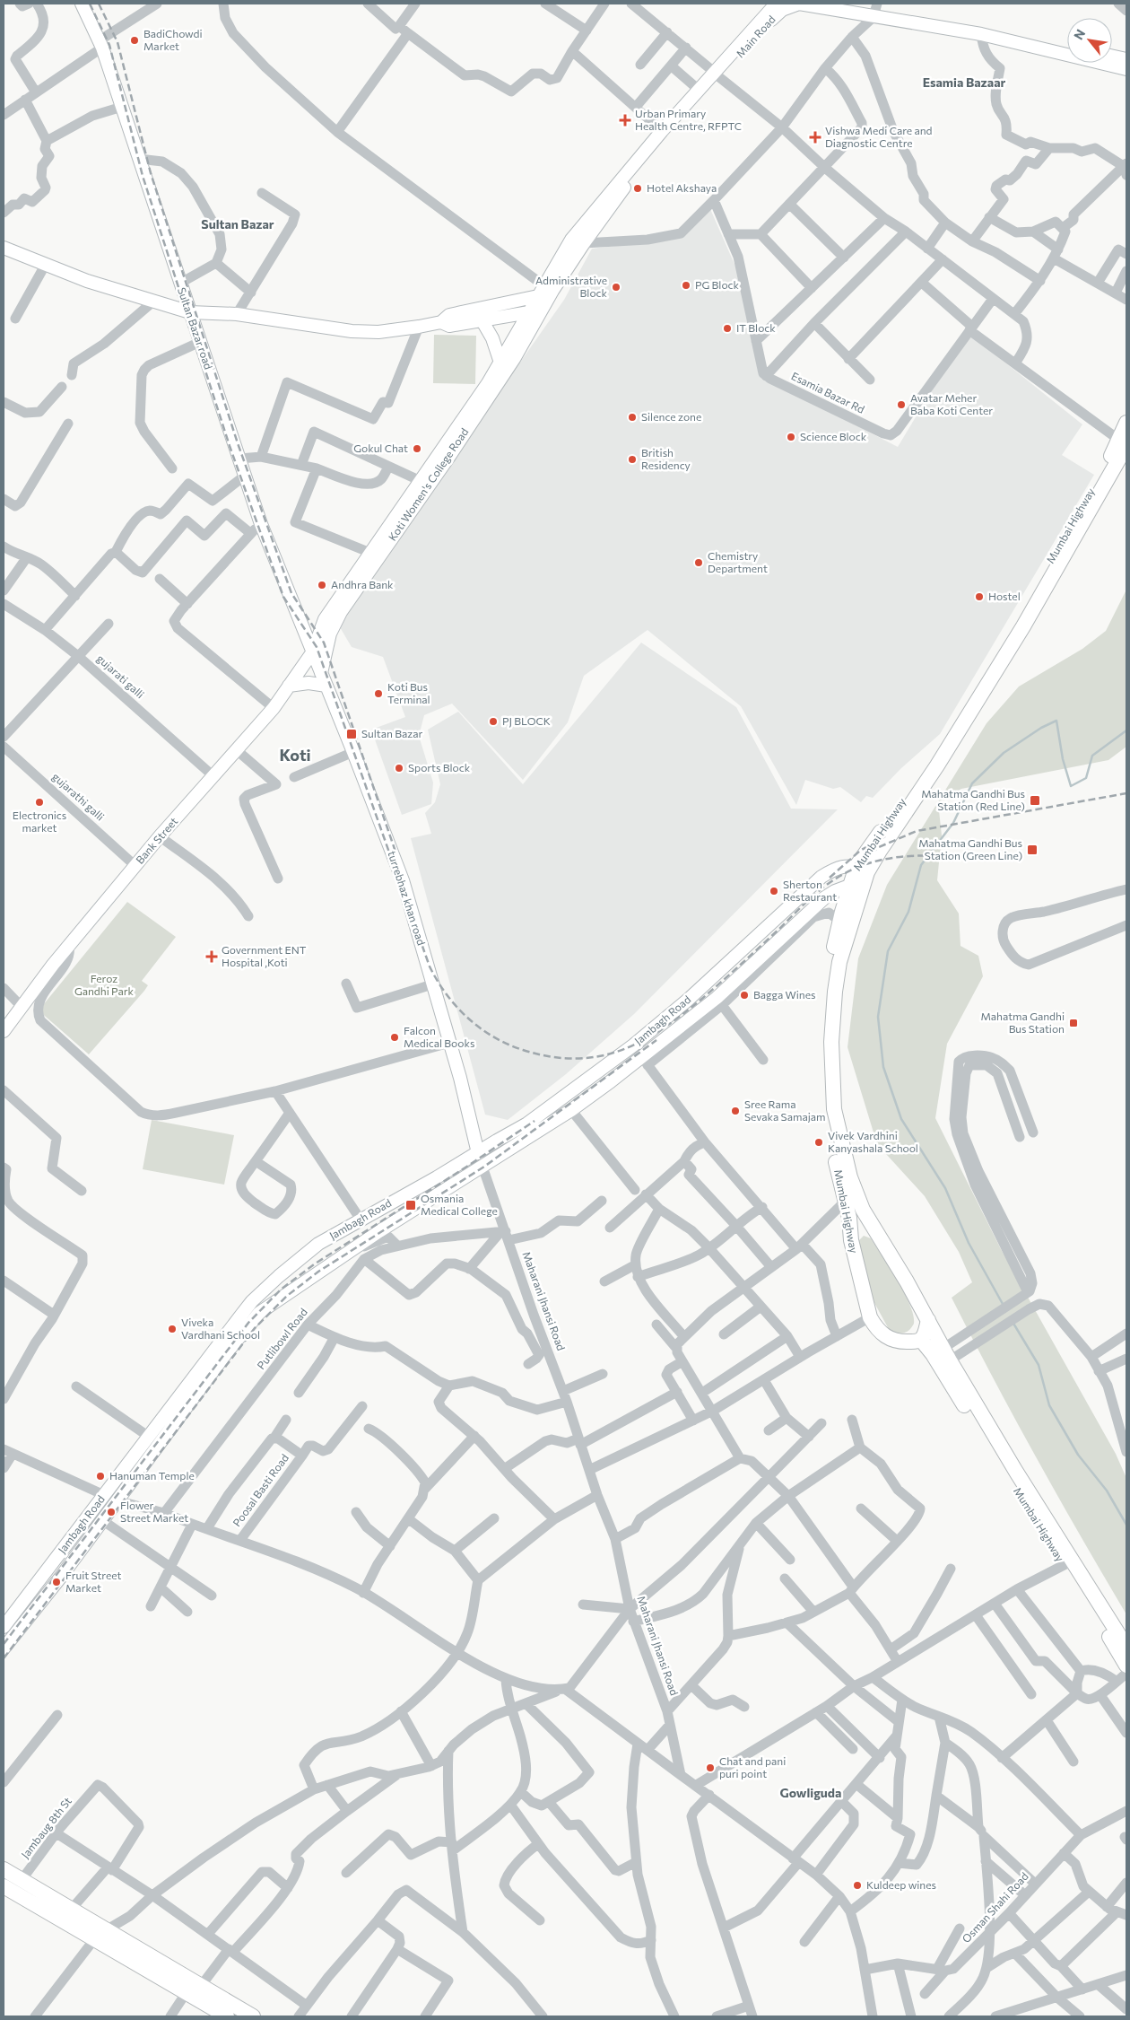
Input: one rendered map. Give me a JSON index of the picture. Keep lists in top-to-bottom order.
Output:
{
  "streets": {
    "highway": ["Mumbai Highway"],
    "main road": [
      "Main Road",
      "Sultan Bazar road",
      "Koti Women's College Road",
      "Bank Street",
      "turrebhaz khan road",
      "Jambagh Road"
    ],
    "street": [
      "Esamia Bazar Rd",
      "gujarati galli",
      "gujarathi galli",
      "Maharani Jhansi Road",
      "Putlibowl Road",
      "Poosal Basti Road",
      "Jambaug 8th St",
      "Osman Shahi Road"
    ]
  },
  "crossings": [
    ["Main Road", "Koti Women's College Road"],
    ["Sultan Bazar road", "Koti Women's College Road"],
    ["Sultan Bazar road", "Bank Street"],
    ["Sultan Bazar road", "turrebhaz khan road"],
    ["Koti Women's College Road", "Bank Street"],
    ["Koti Women's College Road", "turrebhaz khan road"],
    ["Mumbai Highway", "Jambagh Road"],
    ["gujarati galli", "Bank Street"],
    ["gujarathi galli", "Bank Street"],
    ["Bank Street", "turrebhaz khan road"],
    ["turrebhaz khan road", "Jambagh Road"],
    ["Jambagh Road", "Maharani Jhansi Road"],
    ["Maharani Jhansi Road", "Putlibowl Road"]
  ],
  "districts": [
    "Esamia Bazaar",
    "Sultan Bazar",
    "Koti",
    "Gowliguda"
  ],
  "parks": ["Feroz Gandhi Park"],
  "places": {
    "other": [
      "BadiChowdi Market",
      "Hotel Akshaya",
      "PG Block",
      "Administrative Block",
      "IT Block",
      "Avatar Meher Baba Koti Center",
      "Silence zone",
      "Science Block",
      "Gokul Chat",
      "British Residency",
      "Chemistry Department",
      "Andhra Bank",
      "Hostel",
      "Koti Bus Terminal",
      "PJ BLOCK",
      "Sports Block",
      "Electronics market",
      "Sherton Restaurant",
      "Bagga Wines",
      "Falcon Medical Books",
      "Sree Rama Sevaka Samajam",
      "Vivek Vardhini Kanyashala School",
      "Viveka Vardhani School",
      "Hanuman Temple",
      "Flower Street Market",
      "Fruit Street Market",
      "Chat and pani puri point",
      "Kuldeep wines"
    ],
    "health": ["Urban Primary Health Centre, RFPTC", "Vishwa Medi Care and Diagnostic Centre", "Government ENT Hospital ,Koti"],
    "transit": [
      "Sultan Bazar",
      "Mahatma Gandhi Bus Station (Red Line)",
      "Mahatma Gandhi Bus Station (Green Line)",
      "Mahatma Gandhi Bus Station",
      "Osmania Medical College"
    ]
  },
  "north": "top left"
}
